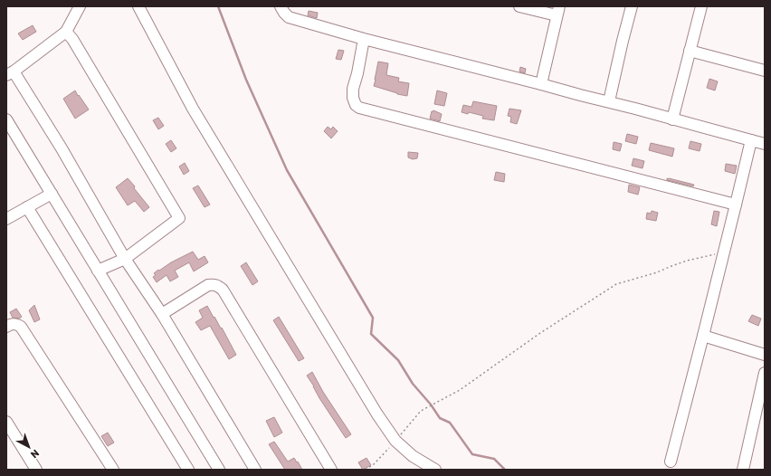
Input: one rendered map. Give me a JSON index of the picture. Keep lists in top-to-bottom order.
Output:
{
  "north": "bottom right"
}
